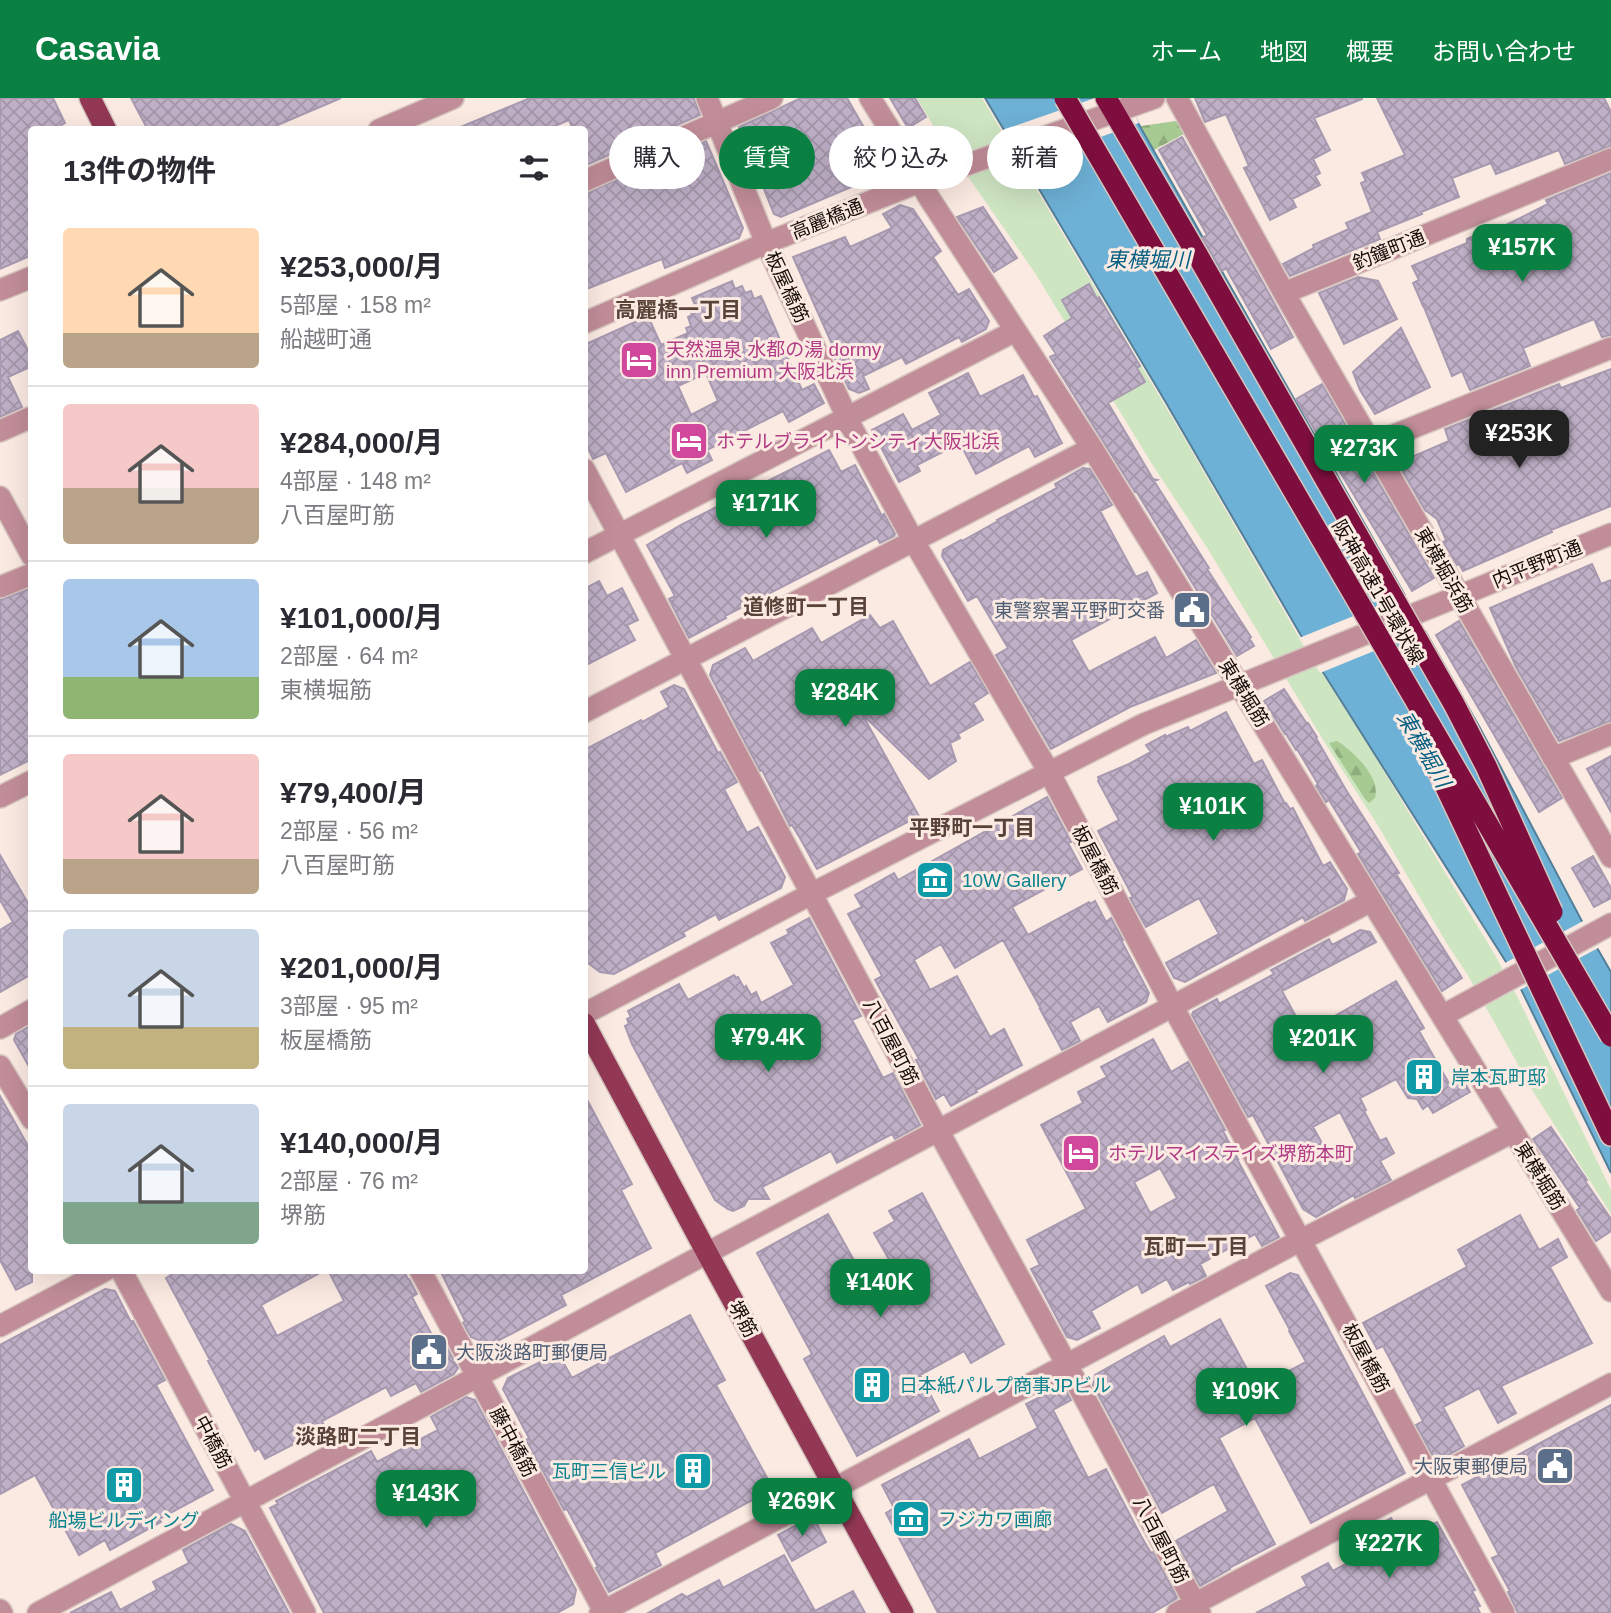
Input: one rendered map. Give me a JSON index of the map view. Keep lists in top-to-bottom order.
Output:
{
  "streets": {
    "highway": ["阪神高速1号環状線"],
    "main road": ["堺筋"],
    "street": [
      "高麗橋通",
      "釣鐘町通",
      "板屋橋筋",
      "内平野町通",
      "東横堀浜筋",
      "東横堀筋",
      "八百屋町筋",
      "中橋筋",
      "藤中橋筋"
    ]
  },
  "crossings": [
    ["高麗橋通", "板屋橋筋"],
    ["釣鐘町通", "東横堀浜筋"],
    ["板屋橋筋", "内平野町通"],
    ["内平野町通", "東横堀浜筋"],
    ["内平野町通", "東横堀筋"],
    ["内平野町通", "八百屋町筋"]
  ],
  "districts": [
    "高麗橋一丁目",
    "道修町一丁目",
    "平野町一丁目",
    "瓦町一丁目",
    "淡路町二丁目"
  ],
  "water": ["東横堀川"],
  "places": {
    "hotel": ["天然温泉 水都の湯 dormy inn Premium 大阪北浜", "ホテルブライトンシティ大阪北浜", "ホテルマイステイズ堺筋本町"],
    "public building": ["東警察署平野町交番", "大阪淡路町郵便局", "大阪東郵便局"],
    "museum": ["10W Gallery", "フジカワ画廊"],
    "building": [
      "岸本瓦町邸",
      "日本紙パルプ商事JPビル",
      "瓦町三信ビル",
      "船場ビルディング"
    ]
  },
  "page": {
    "header": "Casavia",
    "nav": [
      "ホーム",
      "地図",
      "概要",
      "お問い合わせ"
    ],
    "chip": [
      "購入",
      "賃貸",
      "絞り込み",
      "新着"
    ],
    "heading": "13件の物件",
    "list": [
      {
        "name": "¥253,000/月",
        "note": "5部屋 · 158 m² · 船越町通"
      },
      {
        "name": "¥284,000/月",
        "note": "4部屋 · 148 m² · 八百屋町筋"
      },
      {
        "name": "¥101,000/月",
        "note": "2部屋 · 64 m² · 東横堀筋"
      },
      {
        "name": "¥79,400/月",
        "note": "2部屋 · 56 m² · 八百屋町筋"
      },
      {
        "name": "¥201,000/月",
        "note": "3部屋 · 95 m² · 板屋橋筋"
      },
      {
        "name": "¥140,000/月",
        "note": "2部屋 · 76 m² · 堺筋"
      }
    ],
    "price": [
      "¥157K",
      "¥253K",
      "¥273K",
      "¥171K",
      "¥284K",
      "¥101K",
      "¥79.4K",
      "¥201K",
      "¥140K",
      "¥109K",
      "¥143K",
      "¥269K",
      "¥227K"
    ]
  }
}
